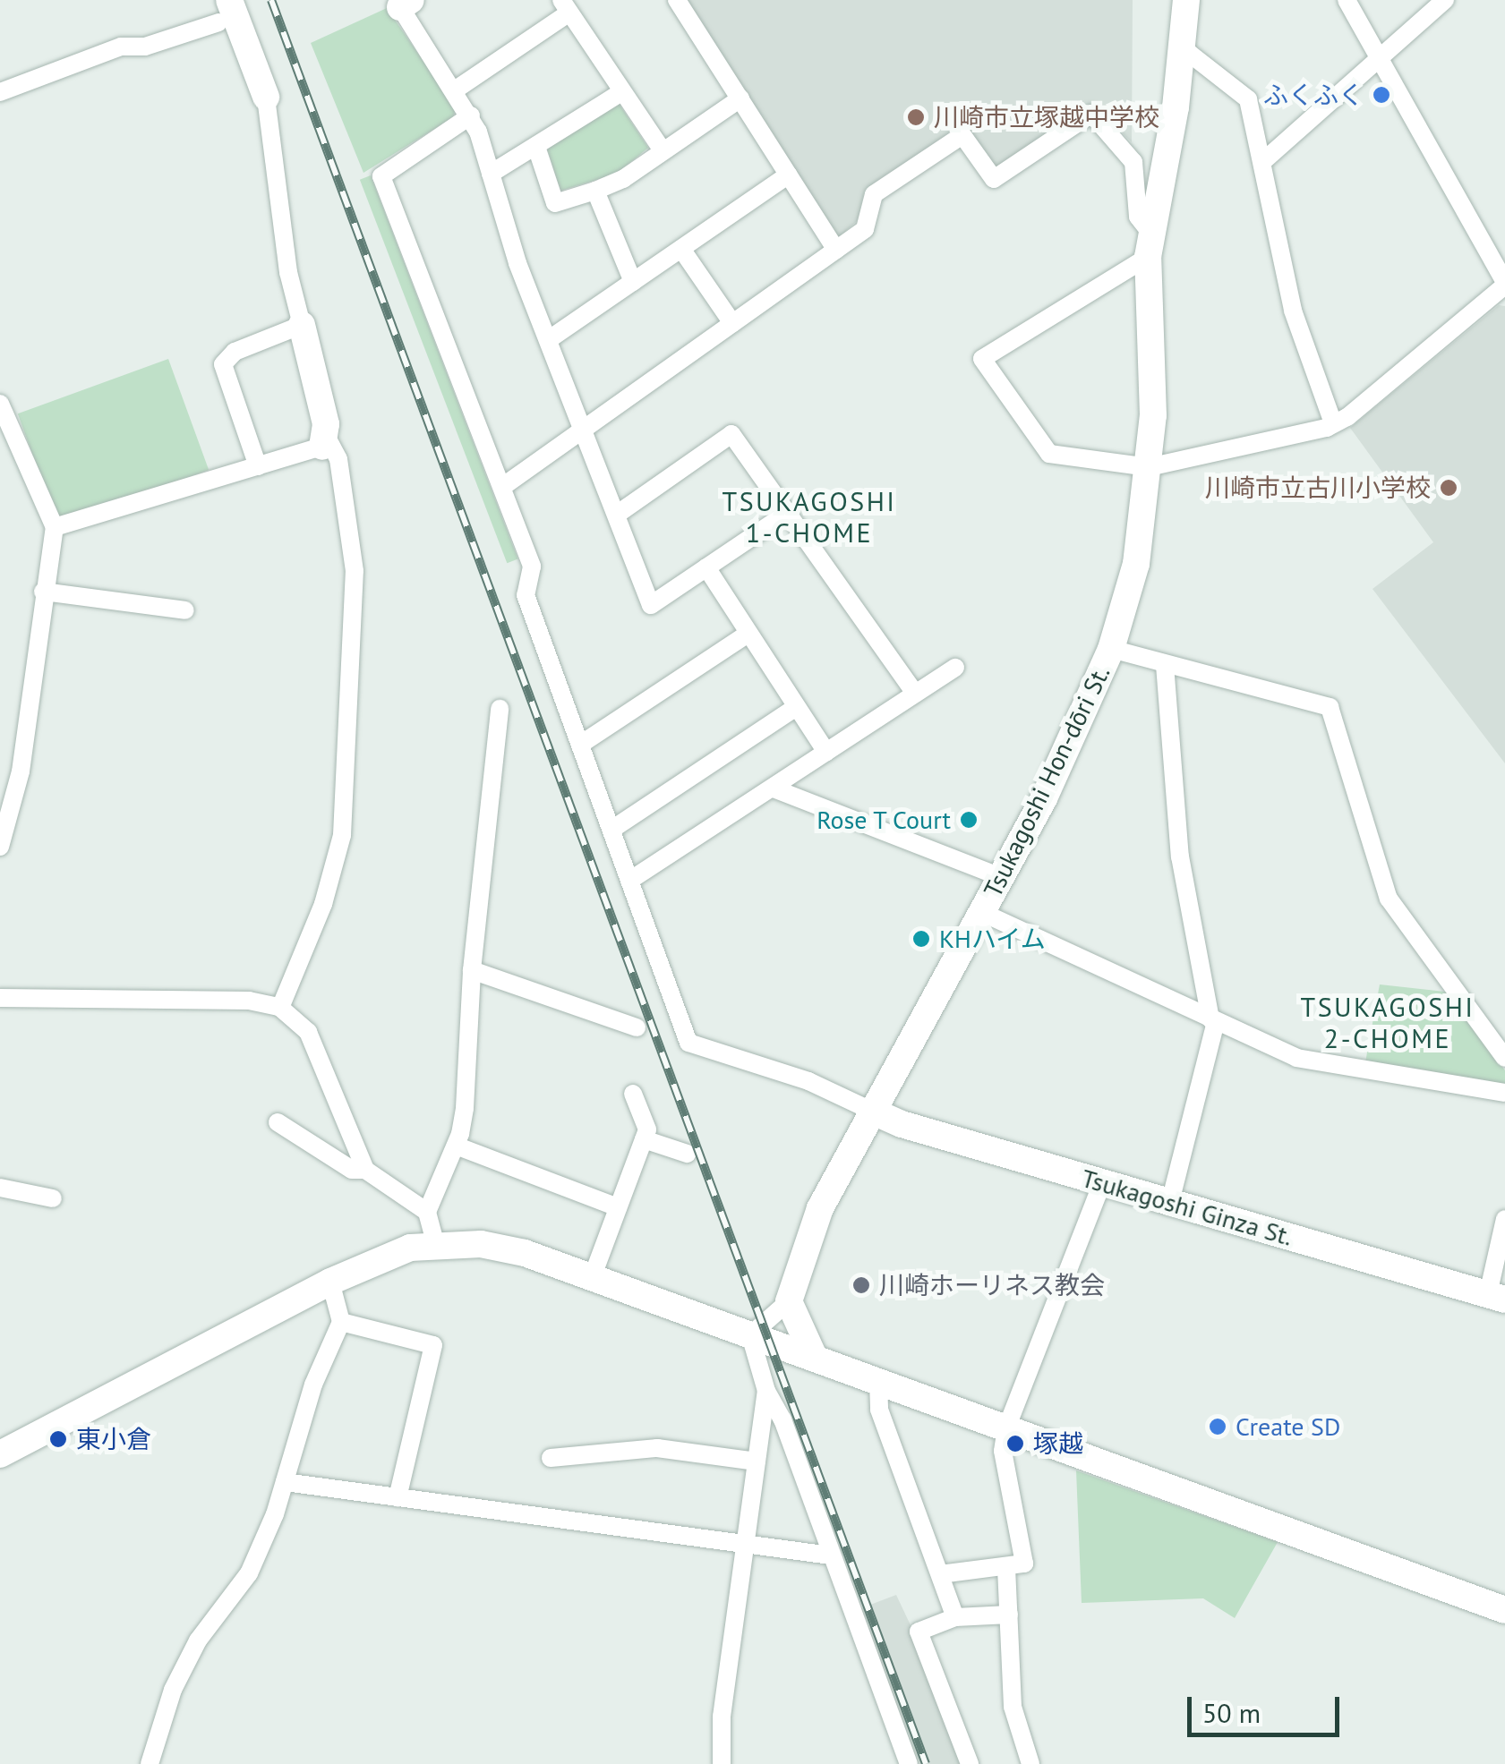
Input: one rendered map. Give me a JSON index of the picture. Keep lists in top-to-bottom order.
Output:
{
  "streets": {
    "street": ["Tsukagoshi Hon-dōri St.", "Tsukagoshi Ginza St."]
  },
  "crossings": [
    ["Tsukagoshi Hon-dōri St.", "Tsukagoshi Ginza St."]
  ],
  "districts": ["TSUKAGOSHI 1-CHOME", "TSUKAGOSHI 2-CHOME"],
  "places": [
    "ふくふく",
    "川崎市立塚越中学校",
    "川崎市立古川小学校",
    "Rose T Court",
    "KHハイム",
    "川崎ホーリネス教会",
    "Create SD",
    "東小倉",
    "塚越"
  ],
  "scale_bar": "50 m"
}
